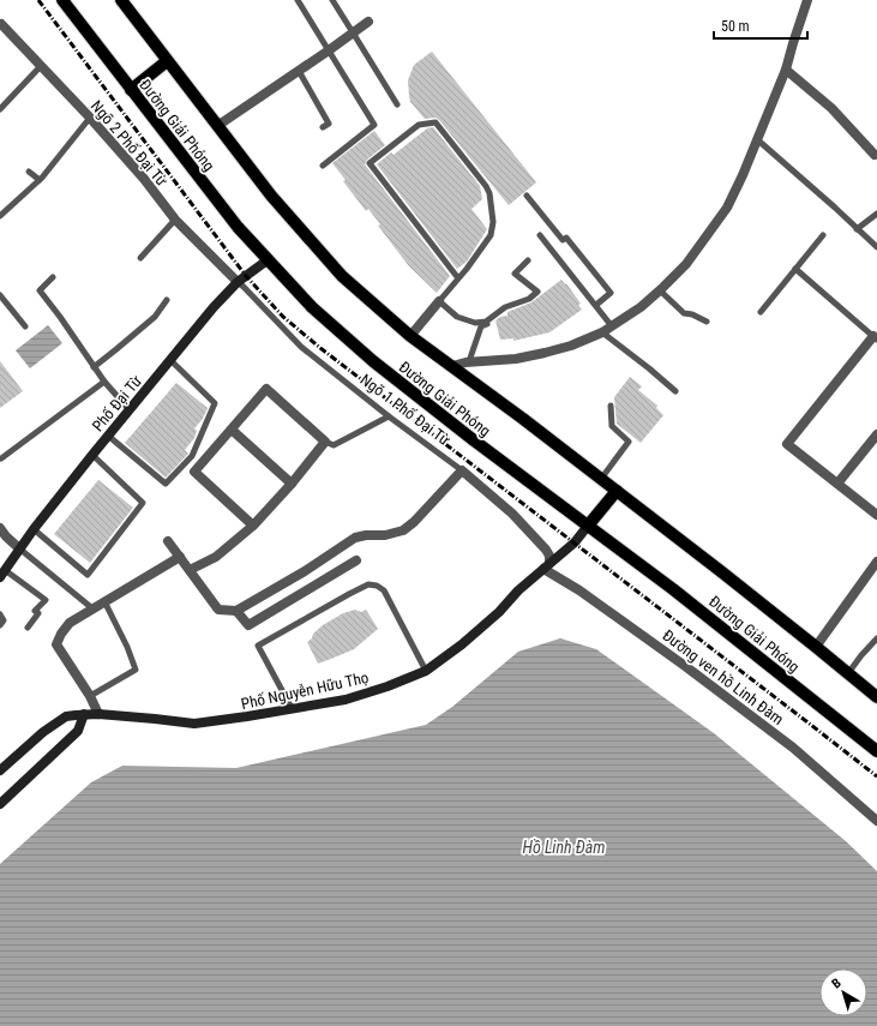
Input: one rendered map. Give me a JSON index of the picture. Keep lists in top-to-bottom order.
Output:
{
  "streets": {
    "main road": ["Đường Giải Phóng", "Phố Đại Từ", "Phố Nguyễn Hữu Thọ"],
    "street": ["Ngõ 2 Phố Đại Từ", "Ngõ 1 Phố Đại Từ", "Đường ven hồ Linh Đàm"]
  },
  "crossings": [
    ["Đường Giải Phóng", "Phố Đại Từ"],
    ["Đường Giải Phóng", "Phố Nguyễn Hữu Thọ"],
    ["Ngõ 2 Phố Đại Từ", "Phố Đại Từ"],
    ["Ngõ 2 Phố Đại Từ", "Ngõ 1 Phố Đại Từ"],
    ["Phố Đại Từ", "Ngõ 1 Phố Đại Từ"],
    ["Ngõ 1 Phố Đại Từ", "Đường ven hồ Linh Đàm"],
    ["Ngõ 1 Phố Đại Từ", "Phố Nguyễn Hữu Thọ"],
    ["Đường ven hồ Linh Đàm", "Phố Nguyễn Hữu Thọ"]
  ],
  "water": ["Hồ Linh Đàm"],
  "scale_bar": "50 m",
  "north": "top left"
}
